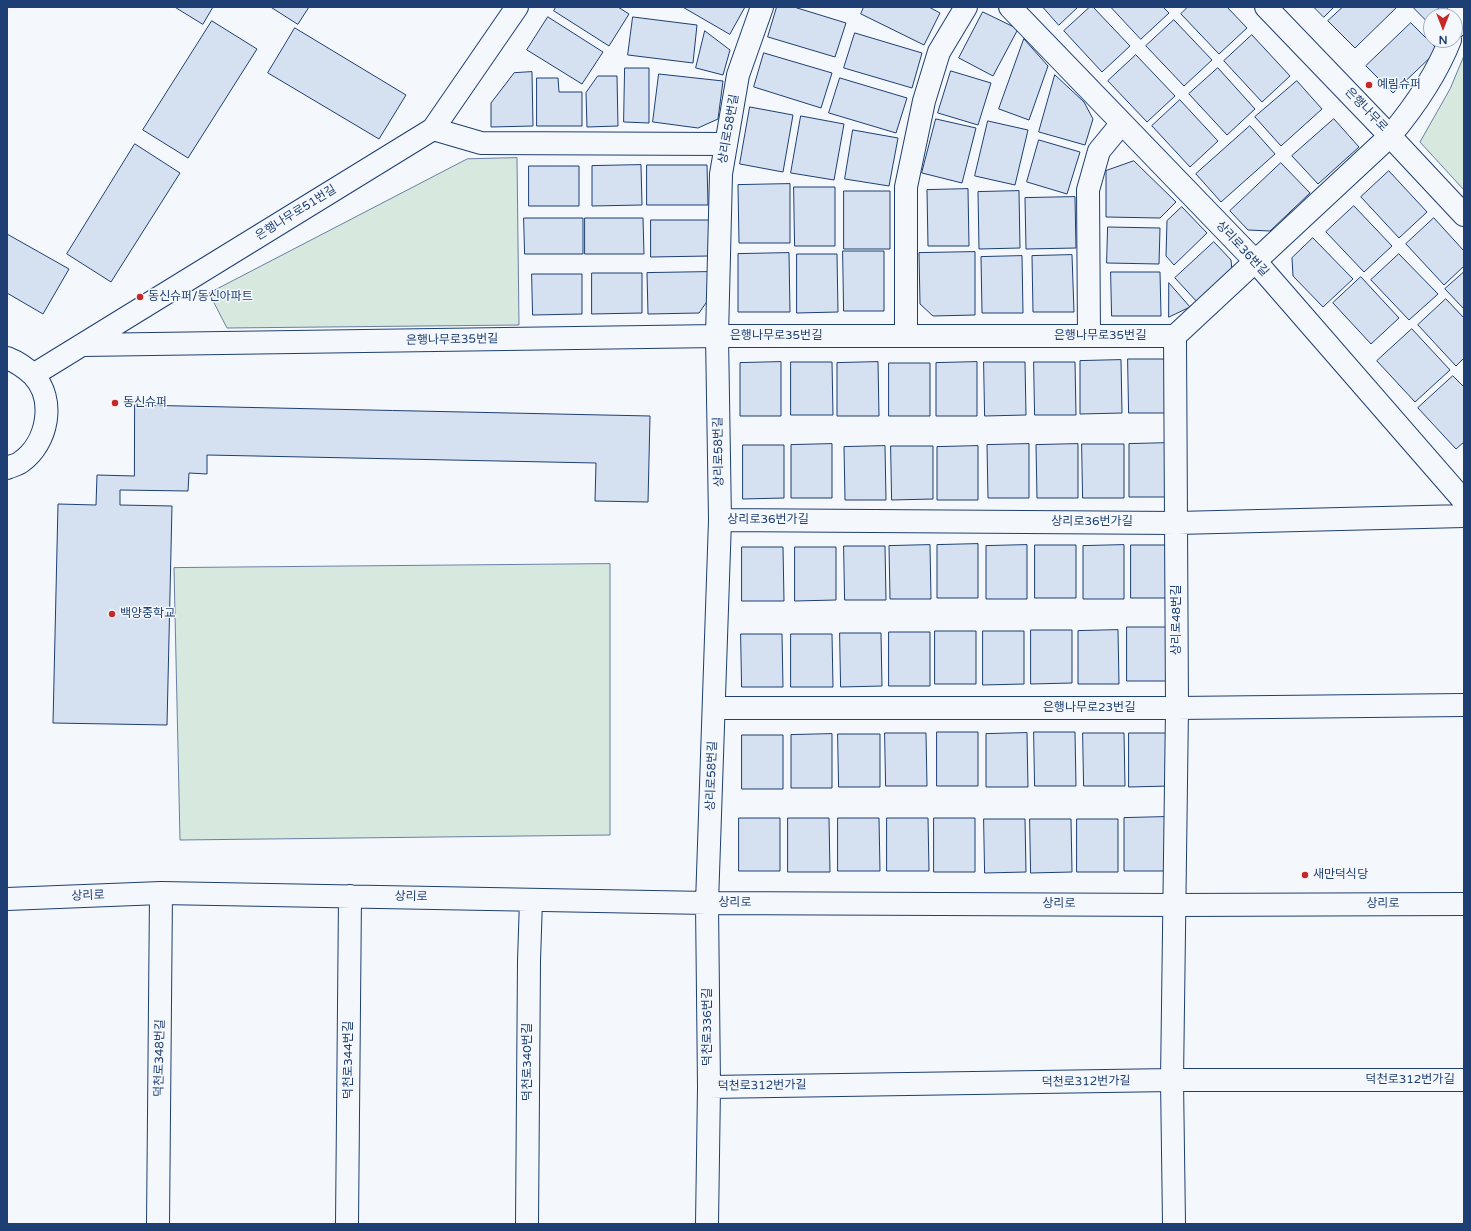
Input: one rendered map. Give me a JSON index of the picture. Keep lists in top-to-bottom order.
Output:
{
  "streets": {
    "street": [
      "은행나무로",
      "상리로58번길",
      "은행나무로51번길",
      "상리로36번길",
      "은행나무로35번길",
      "상리로36번가길",
      "상리로48번길",
      "은행나무로23번길",
      "상리로",
      "덕천로336번길",
      "덕천로348번길",
      "덕천로344번길",
      "덕천로340번길",
      "덕천로312번가길"
    ]
  },
  "crossings": [
    ["상리로58번길", "은행나무로35번길"],
    ["상리로58번길", "상리로36번가길"],
    ["상리로58번길", "은행나무로23번길"],
    ["상리로58번길", "상리로"],
    ["상리로58번길", "덕천로336번길"],
    ["은행나무로51번길", "은행나무로35번길"],
    ["은행나무로35번길", "상리로48번길"],
    ["상리로36번가길", "상리로48번길"],
    ["상리로48번길", "은행나무로23번길"],
    ["상리로48번길", "상리로"],
    ["상리로48번길", "덕천로312번가길"],
    ["상리로", "덕천로336번길"],
    ["상리로", "덕천로348번길"],
    ["상리로", "덕천로344번길"],
    ["상리로", "덕천로340번길"],
    ["덕천로336번길", "덕천로312번가길"]
  ],
  "places": [
    "예림슈퍼",
    "동신슈퍼/동신아파트",
    "동신슈퍼",
    "백양중학교",
    "새만덕식당"
  ],
  "north": "bottom"
}
